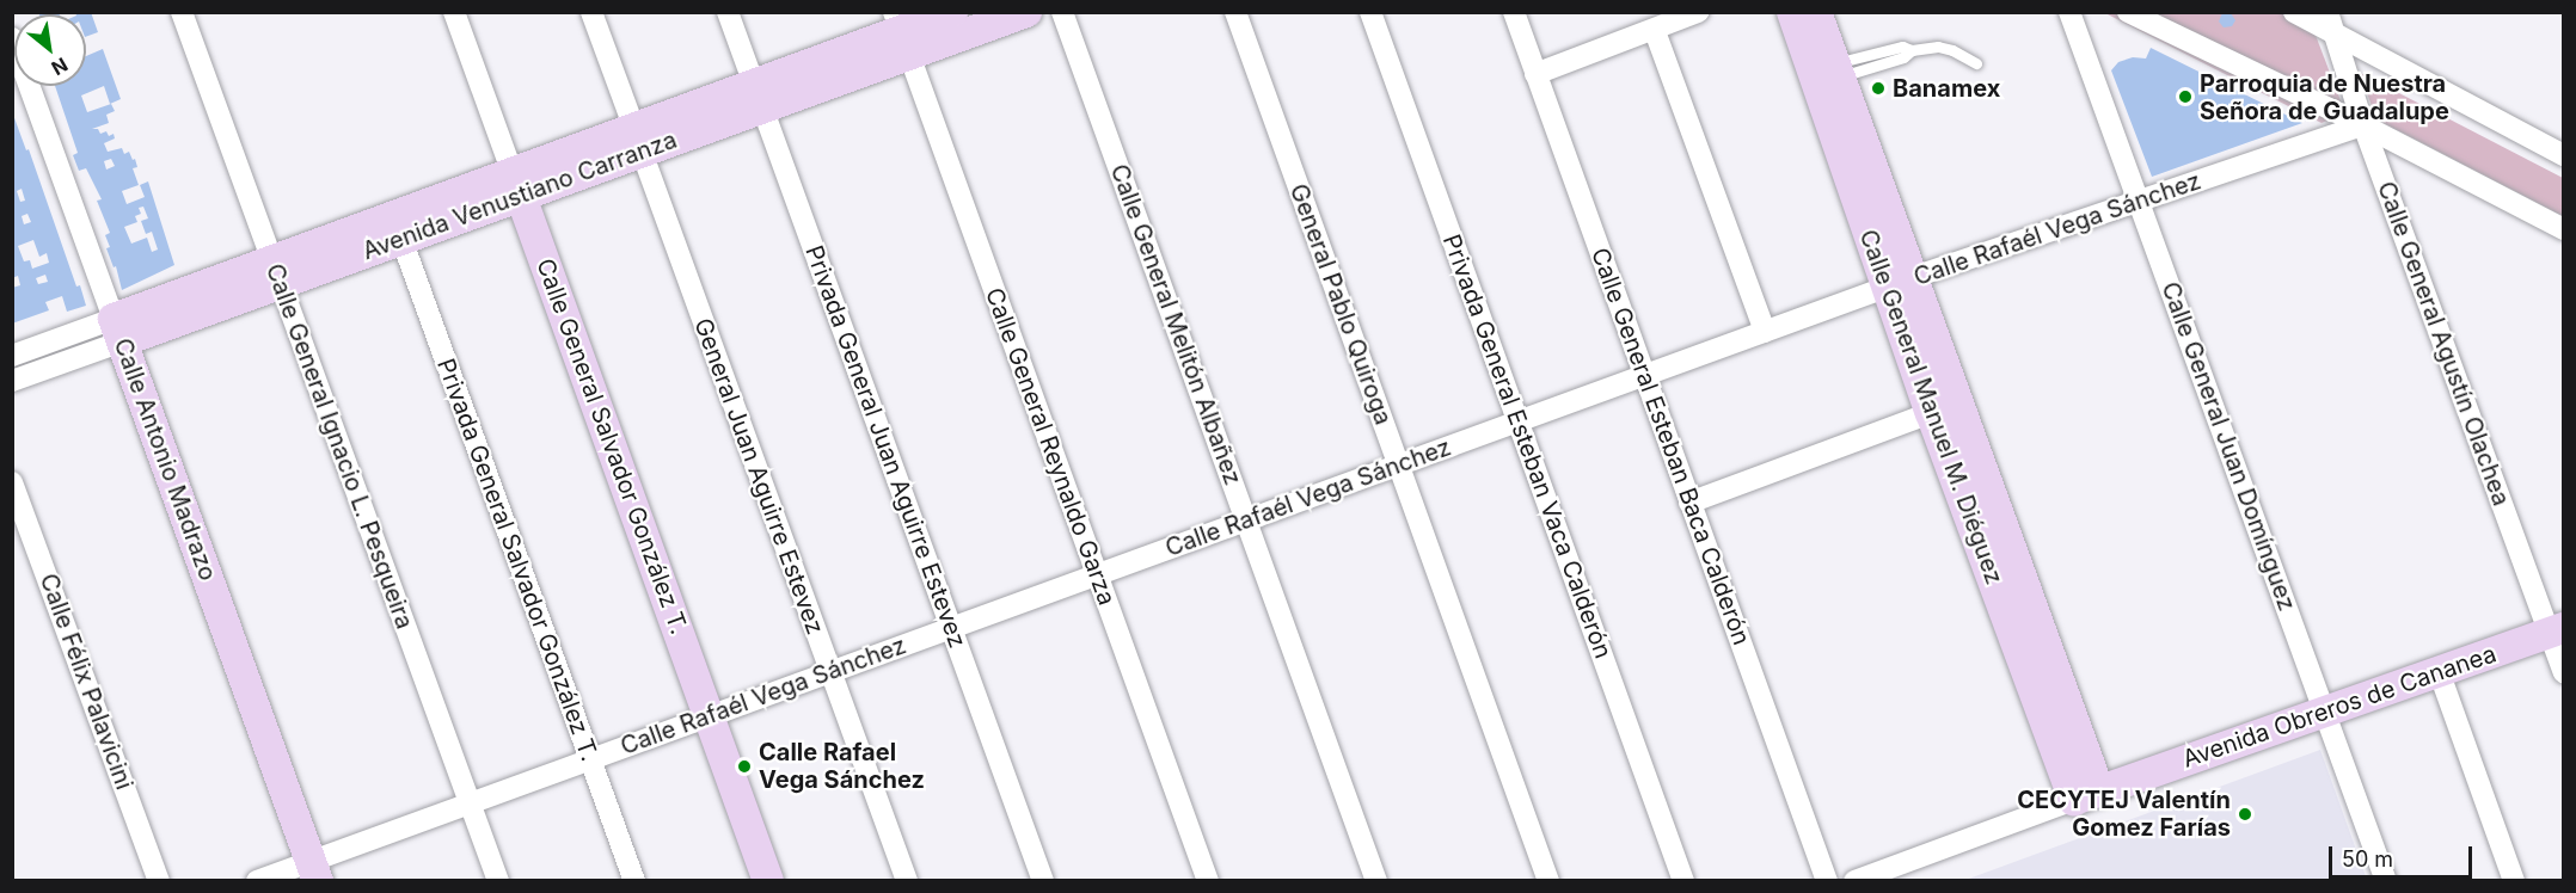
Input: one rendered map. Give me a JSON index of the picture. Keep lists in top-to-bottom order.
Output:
{
  "streets": {
    "street": [
      "Avenida Venustiano Carranza",
      "Calle Rafaél Vega Sánchez",
      "General Pablo Quiroga",
      "Calle General Melitón Albañez",
      "Calle General Agustín Olachea",
      "Calle General Manuel M. Diéguez",
      "Calle General Ignacio L. Pesqueira",
      "Calle General Salvador González T.",
      "Privada General Juan Aguirre Estevez",
      "Calle General Reynaldo Garza",
      "Privada General Esteban Vaca Calderón",
      "Calle General Esteban Baca Calderón",
      "Calle General Juan Domínguez",
      "Calle Antonio Madrazo",
      "General Juan Aguirre Estevez",
      "Privada General Salvador González T.",
      "Calle Félix Palavicini",
      "Avenida Obreros de Cananea"
    ]
  },
  "crossings": [
    ["Avenida Venustiano Carranza", "Calle General Ignacio L. Pesqueira"],
    ["Avenida Venustiano Carranza", "Calle General Salvador González T."],
    ["Avenida Venustiano Carranza", "Privada General Juan Aguirre Estevez"],
    ["Avenida Venustiano Carranza", "Calle General Reynaldo Garza"],
    ["Avenida Venustiano Carranza", "Calle Antonio Madrazo"],
    ["Avenida Venustiano Carranza", "General Juan Aguirre Estevez"],
    ["Avenida Venustiano Carranza", "Privada General Salvador González T."],
    ["Calle Rafaél Vega Sánchez", "General Pablo Quiroga"],
    ["Calle Rafaél Vega Sánchez", "Calle General Melitón Albañez"],
    ["Calle Rafaél Vega Sánchez", "Calle General Agustín Olachea"],
    ["Calle Rafaél Vega Sánchez", "Calle General Manuel M. Diéguez"],
    ["Calle Rafaél Vega Sánchez", "Calle General Ignacio L. Pesqueira"],
    ["Calle Rafaél Vega Sánchez", "Calle General Salvador González T."],
    ["Calle Rafaél Vega Sánchez", "Privada General Juan Aguirre Estevez"],
    ["Calle Rafaél Vega Sánchez", "Calle General Reynaldo Garza"],
    ["Calle Rafaél Vega Sánchez", "Privada General Esteban Vaca Calderón"],
    ["Calle Rafaél Vega Sánchez", "Calle General Esteban Baca Calderón"],
    ["Calle Rafaél Vega Sánchez", "Calle General Juan Domínguez"],
    ["Calle Rafaél Vega Sánchez", "Calle Antonio Madrazo"],
    ["Calle Rafaél Vega Sánchez", "General Juan Aguirre Estevez"],
    ["Calle Rafaél Vega Sánchez", "Privada General Salvador González T."],
    ["Calle General Agustín Olachea", "Avenida Obreros de Cananea"],
    ["Calle General Manuel M. Diéguez", "Avenida Obreros de Cananea"],
    ["Calle General Juan Domínguez", "Avenida Obreros de Cananea"]
  ],
  "places": [
    "Banamex",
    "Parroquia de Nuestra Señora de Guadalupe",
    "Calle Rafael Vega Sánchez",
    "CECYTEJ Valentín Gomez Farías"
  ],
  "scale_bar": "50 m",
  "north": "bottom right"
}
